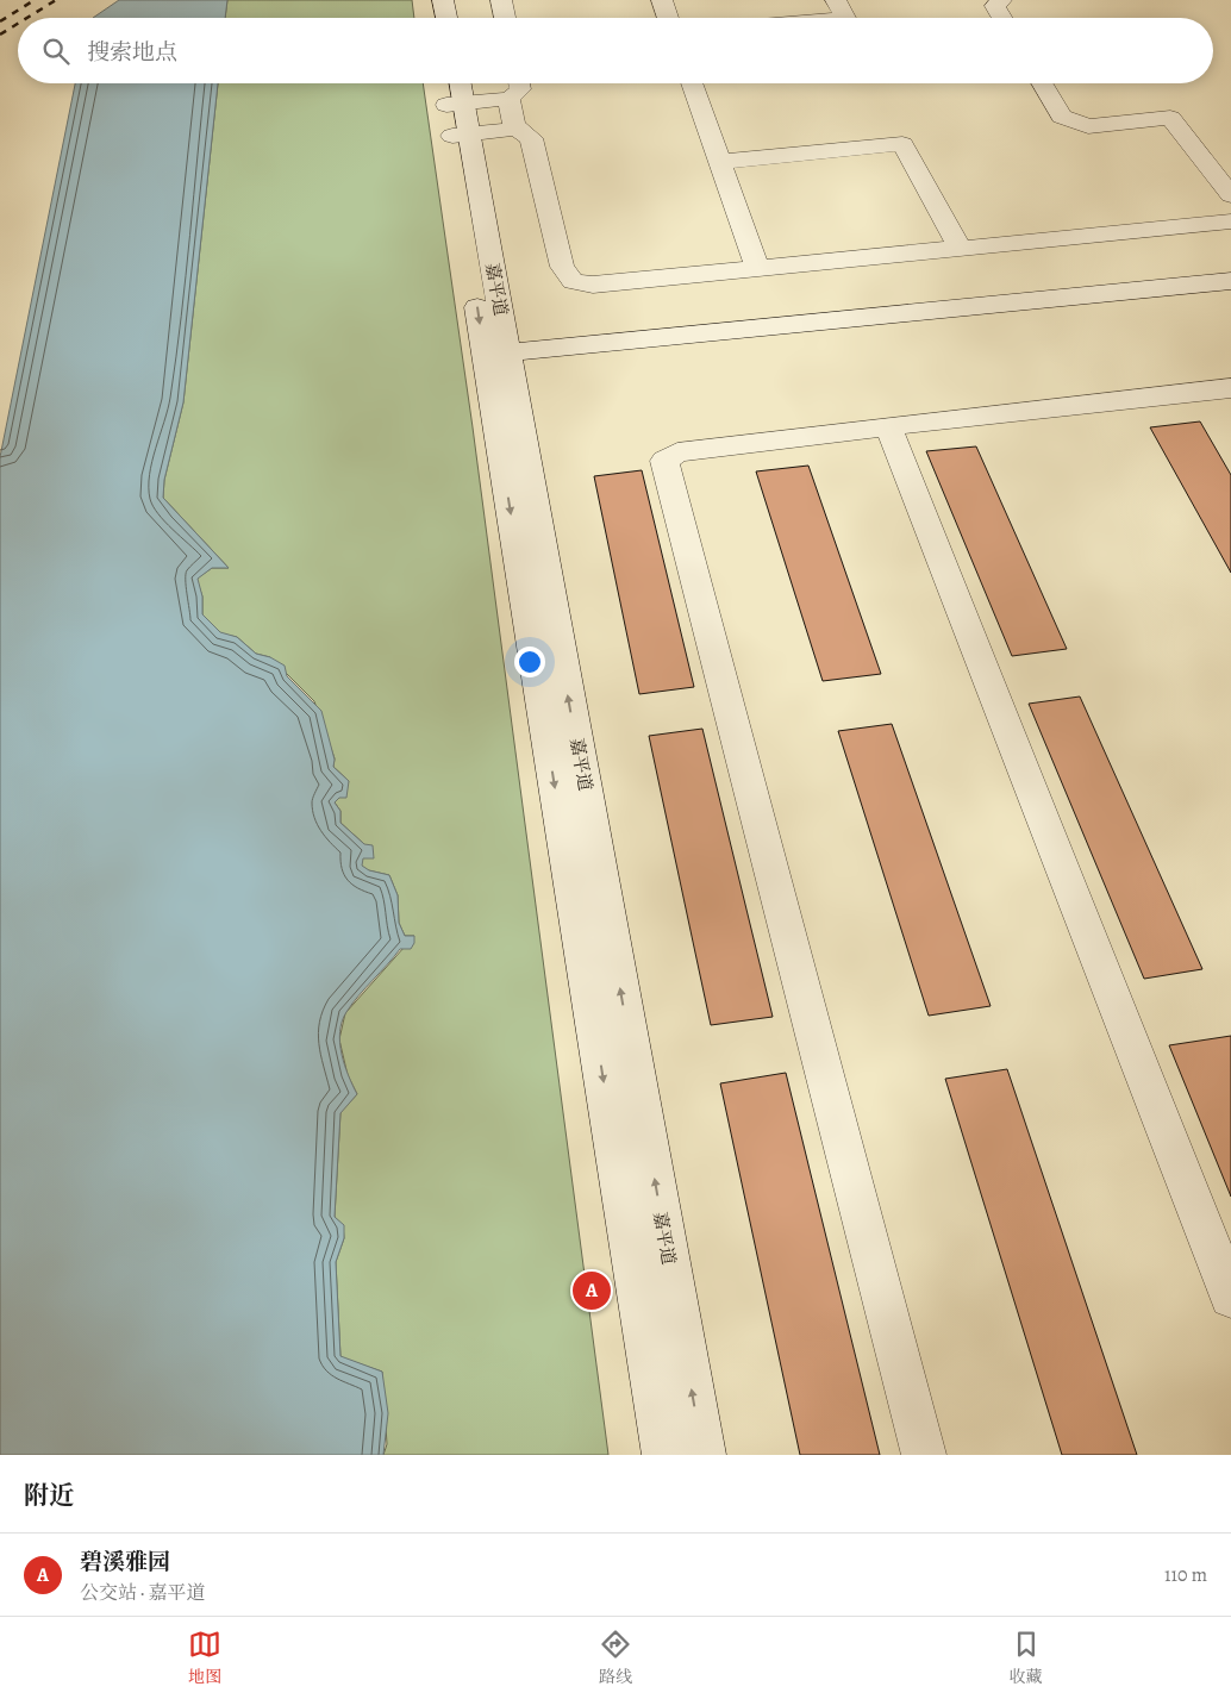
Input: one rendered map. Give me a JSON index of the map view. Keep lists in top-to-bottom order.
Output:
{
  "streets": {
    "street": ["嘉平道"]
  },
  "page": {
    "search": "搜索地点",
    "pins": "A",
    "heading": "附近",
    "list": [
      {
        "mark": "A",
        "name": "碧溪雅园",
        "note": "公交站 · 嘉平道",
        "value": "110 m"
      }
    ],
    "nav": ["地图", "路线", "收藏"]
  }
}
